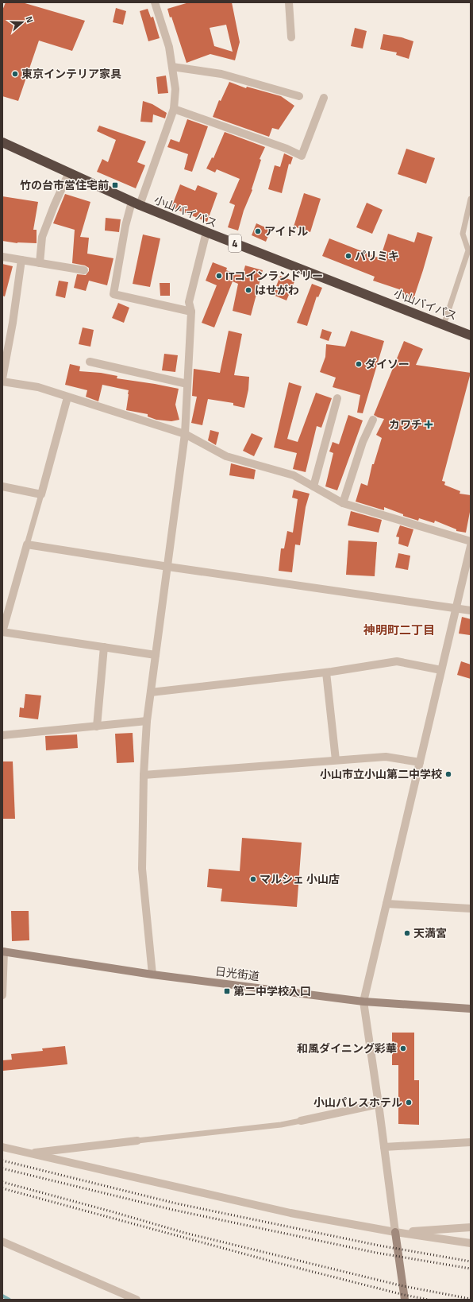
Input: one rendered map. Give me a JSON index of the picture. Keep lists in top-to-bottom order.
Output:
{
  "streets": {
    "highway": ["小山バイパス", "4"],
    "main road": ["日光街道"]
  },
  "districts": ["神明町二丁目"],
  "places": {
    "other": [
      "東京インテリア家具",
      "アイドル",
      "パリミキ",
      "ITコインランドリー",
      "はせがわ",
      "ダイソー",
      "小山市立小山第二中学校",
      "マルシェ 小山店",
      "天満宮",
      "和風ダイニング彩華",
      "小山パレスホテル"
    ],
    "transit": ["竹の台市営住宅前", "第二中学校入口"],
    "health": ["カワチ"]
  },
  "north": "right"
}
